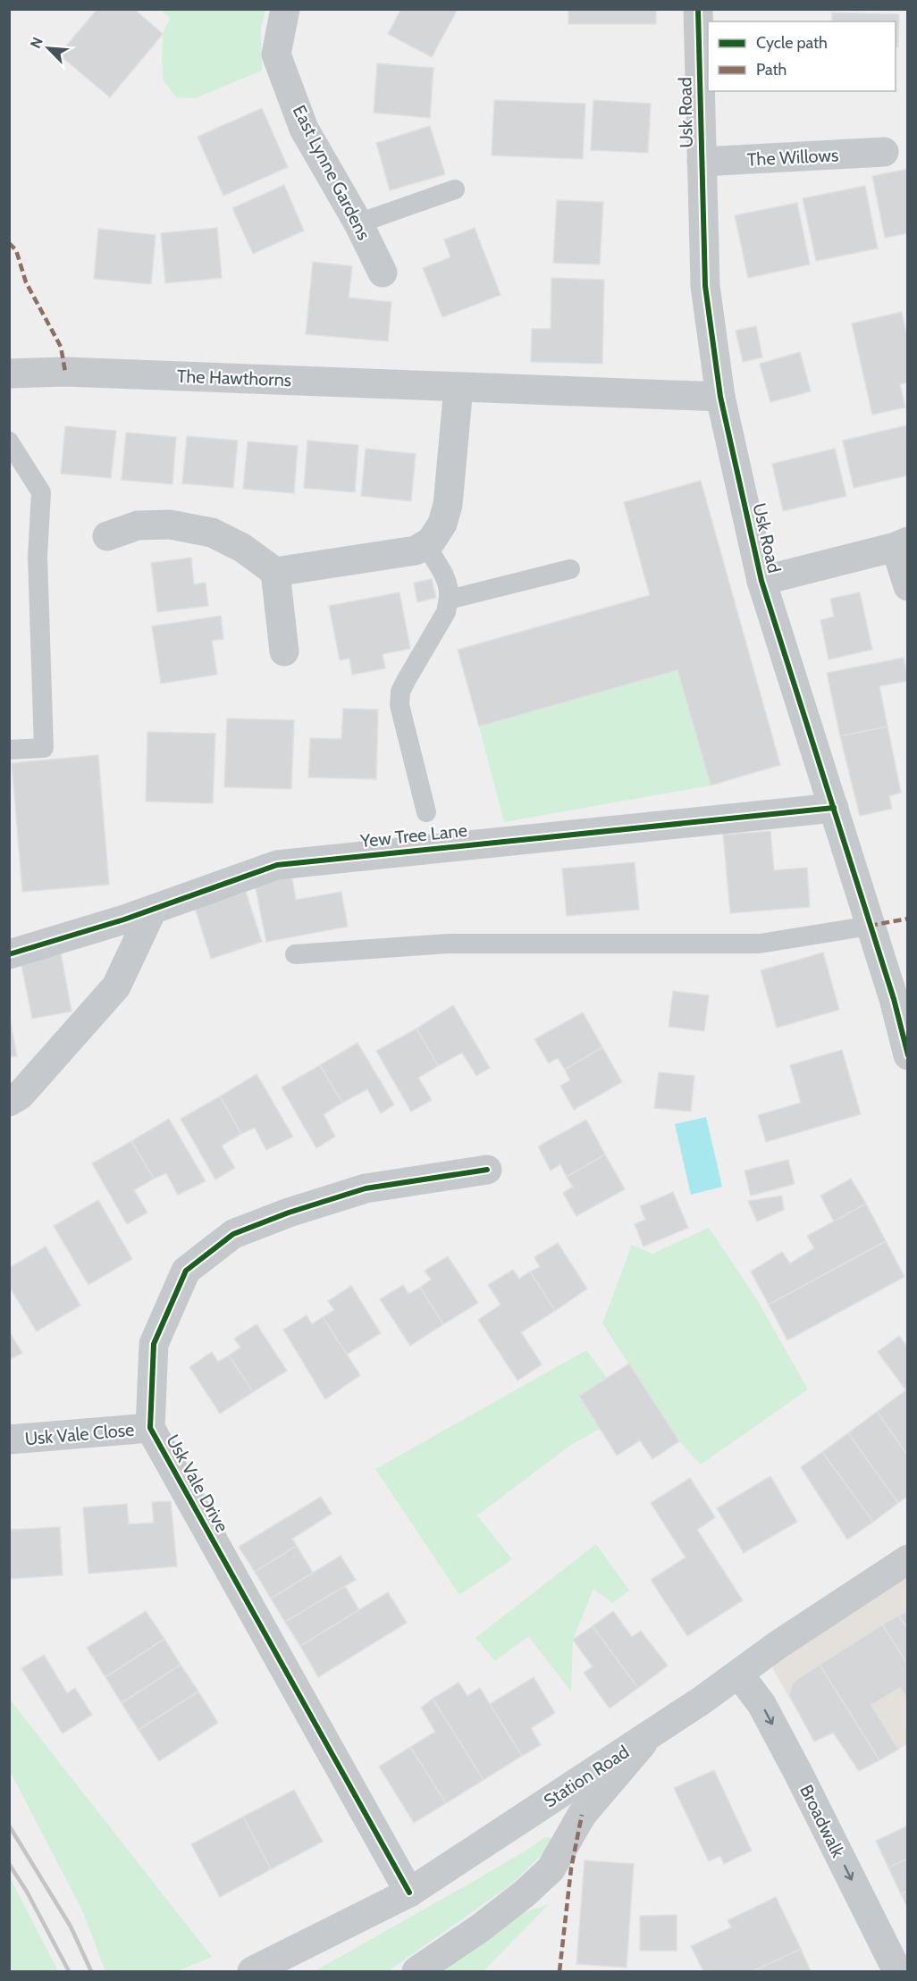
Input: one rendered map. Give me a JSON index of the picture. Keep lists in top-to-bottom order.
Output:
{
  "streets": {
    "main road": ["Station Road"],
    "street": [
      "Usk Road",
      "The Willows",
      "East Lynne Gardens",
      "The Hawthorns",
      "Yew Tree Lane",
      "Usk Vale Close",
      "Usk Vale Drive",
      "Broadwalk"
    ]
  },
  "crossings": [
    ["Usk Road", "The Willows"],
    ["Usk Road", "The Hawthorns"],
    ["Usk Road", "Yew Tree Lane"],
    ["Usk Vale Close", "Usk Vale Drive"],
    ["Usk Vale Drive", "Station Road"],
    ["Station Road", "Broadwalk"]
  ],
  "one_way": ["Broadwalk"],
  "legend": ["Cycle path", "Path"],
  "north": "top left"
}
